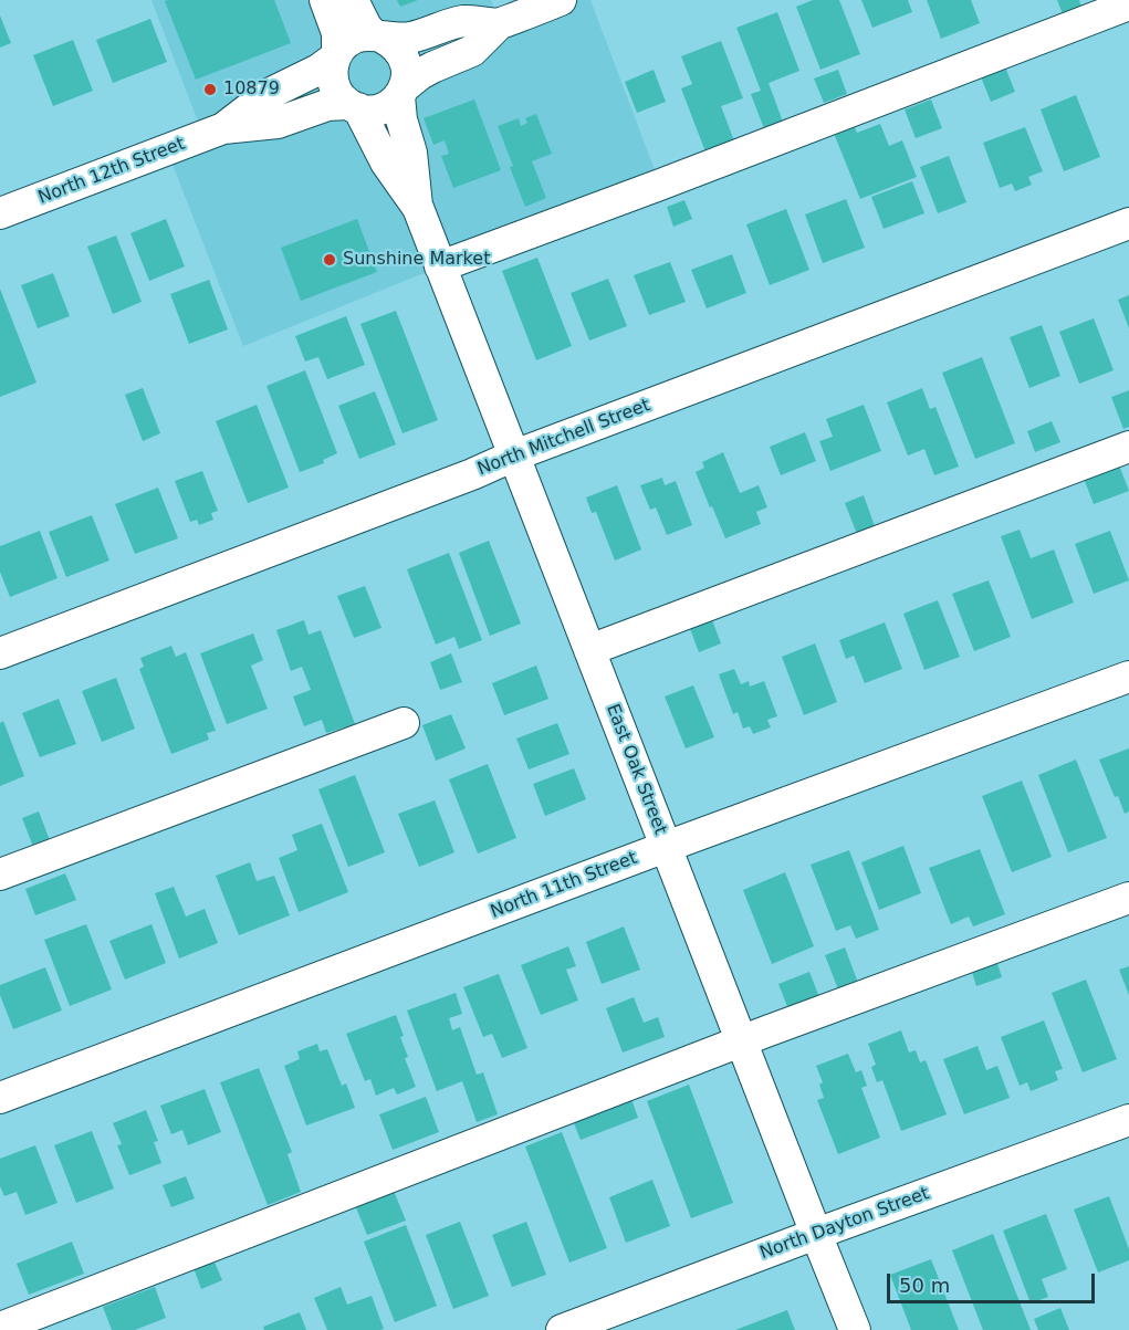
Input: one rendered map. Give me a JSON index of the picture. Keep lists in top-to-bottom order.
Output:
{
  "streets": {
    "street": [
      "North 12th Street",
      "North Mitchell Street",
      "East Oak Street",
      "North 11th Street",
      "North Dayton Street"
    ]
  },
  "crossings": [
    ["North 12th Street", "East Oak Street"],
    ["North Mitchell Street", "East Oak Street"],
    ["East Oak Street", "North 11th Street"],
    ["East Oak Street", "North Dayton Street"]
  ],
  "places": ["10879", "Sunshine Market"],
  "scale_bar": "50 m"
}
